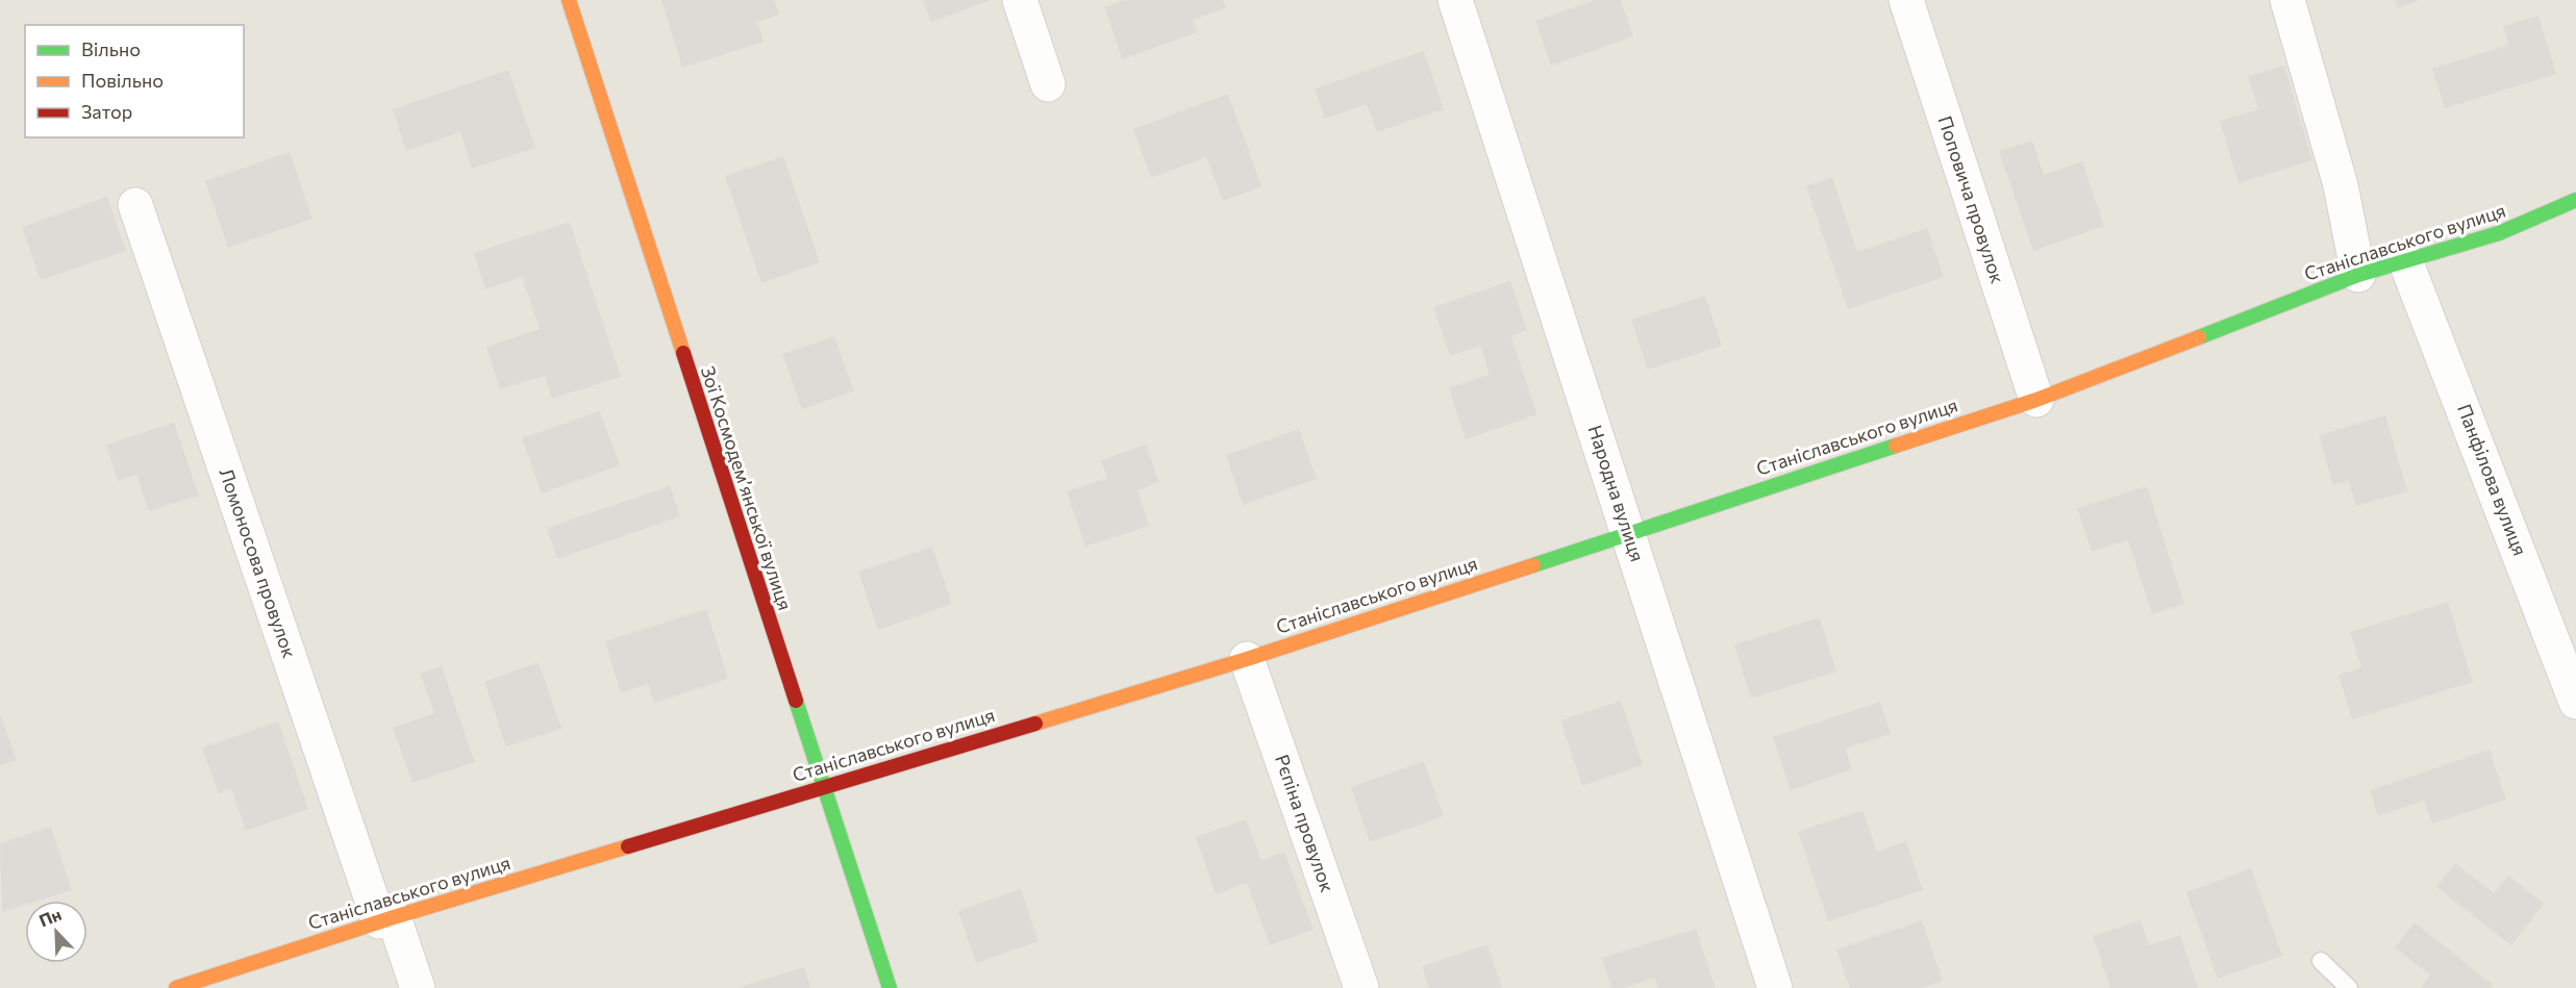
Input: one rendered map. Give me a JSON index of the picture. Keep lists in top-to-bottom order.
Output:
{
  "streets": {
    "street": [
      "Поповича провулок",
      "Станіславського вулиця",
      "Панфілова вулиця",
      "Зої Космодем’янської вулиця",
      "Народна вулиця",
      "Ломоносова провулок",
      "Рєпіна провулок"
    ]
  },
  "crossings": [
    ["Поповича провулок", "Станіславського вулиця"],
    ["Станіславського вулиця", "Панфілова вулиця"],
    ["Станіславського вулиця", "Зої Космодем’янської вулиця"],
    ["Станіславського вулиця", "Народна вулиця"],
    ["Станіславського вулиця", "Ломоносова провулок"],
    ["Станіславського вулиця", "Рєпіна провулок"]
  ],
  "legend": ["Вільно", "Повільно", "Затор"],
  "north": "top left"
}
